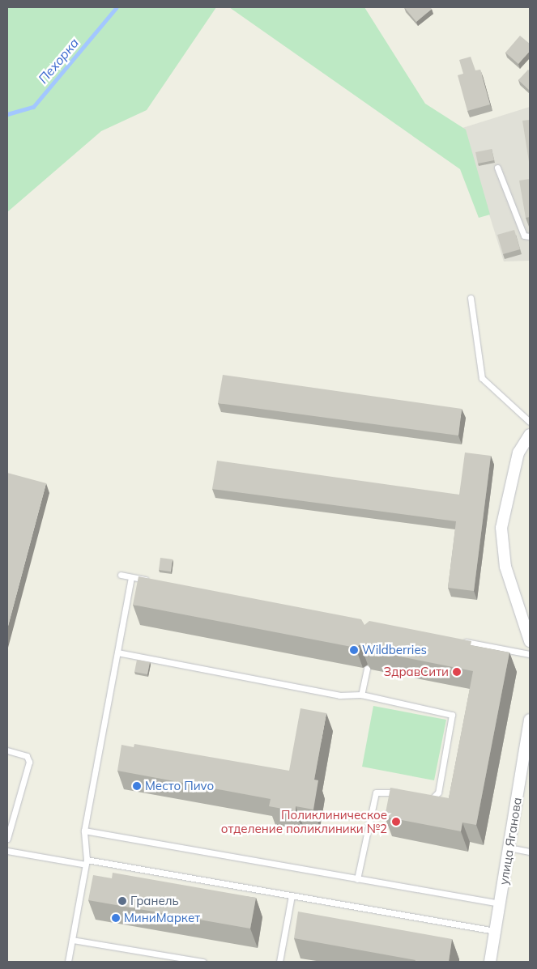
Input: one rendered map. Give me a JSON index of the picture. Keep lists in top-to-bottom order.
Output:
{
  "streets": {
    "street": ["улица Яганова"]
  },
  "water": ["Пехорка"],
  "places": [
    "Wildberries",
    "ЗдравСити",
    "Место Пиvо",
    "Поликлиническое отделение поликлиники №2",
    "Гранель",
    "МиниМаркет"
  ]
}
